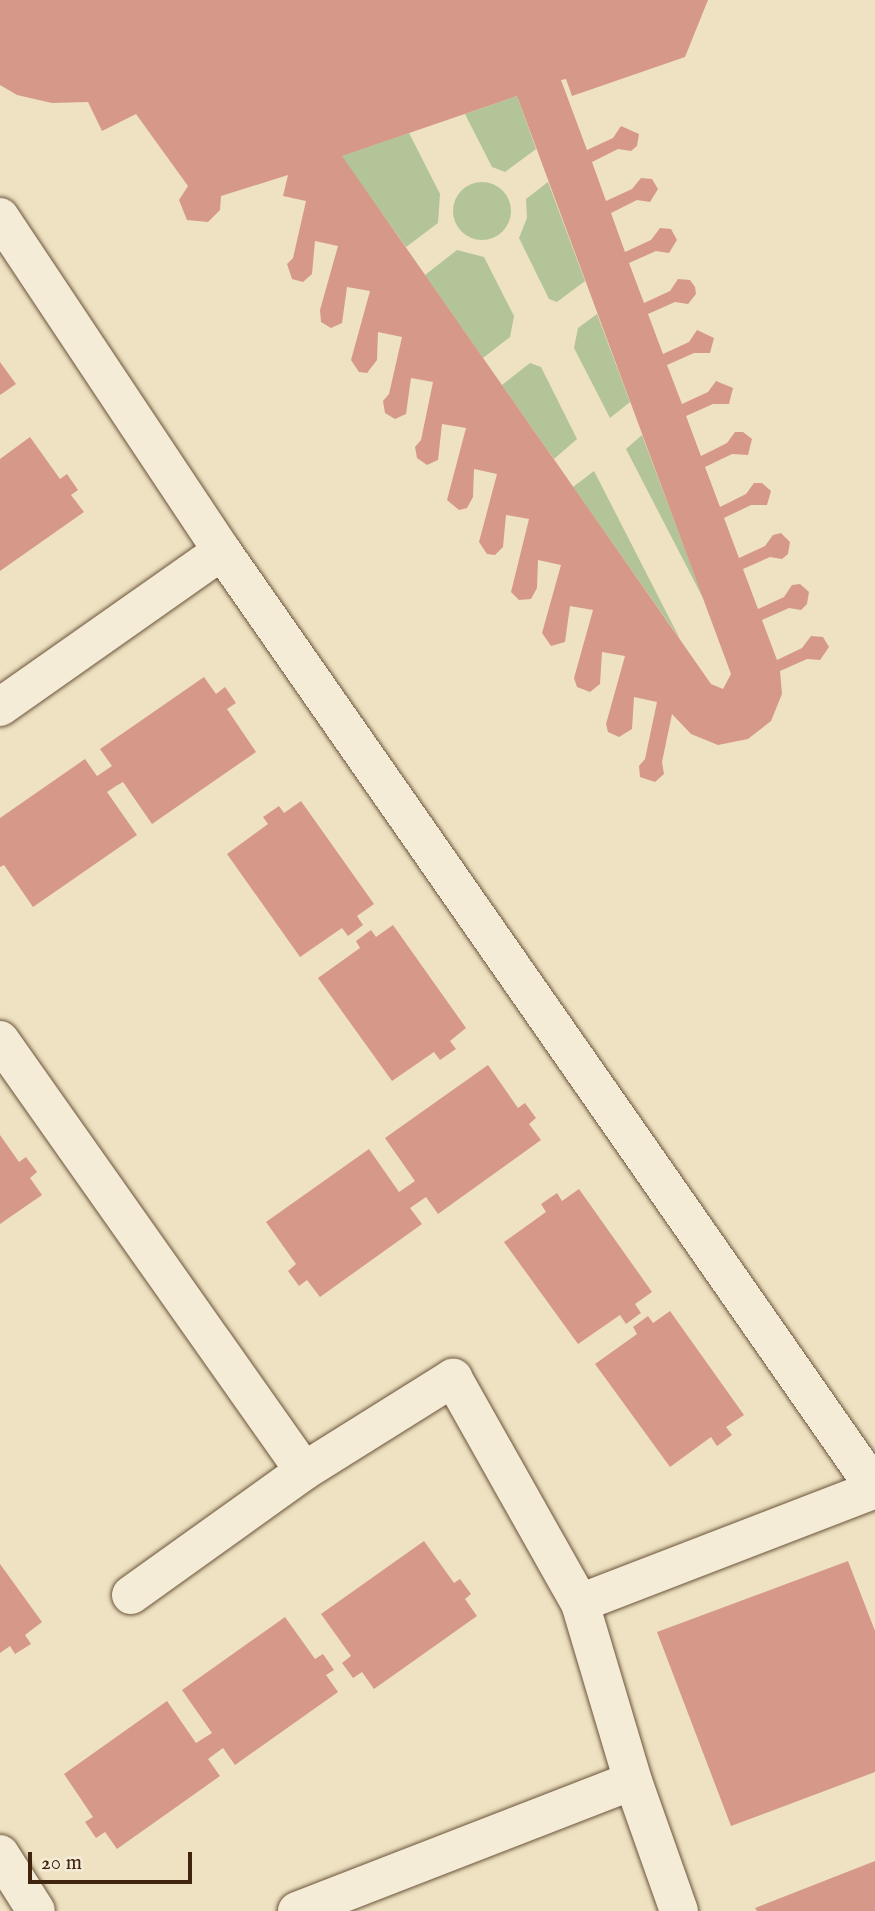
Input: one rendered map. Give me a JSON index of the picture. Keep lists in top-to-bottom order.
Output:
{
  "scale_bar": "20 m"
}
